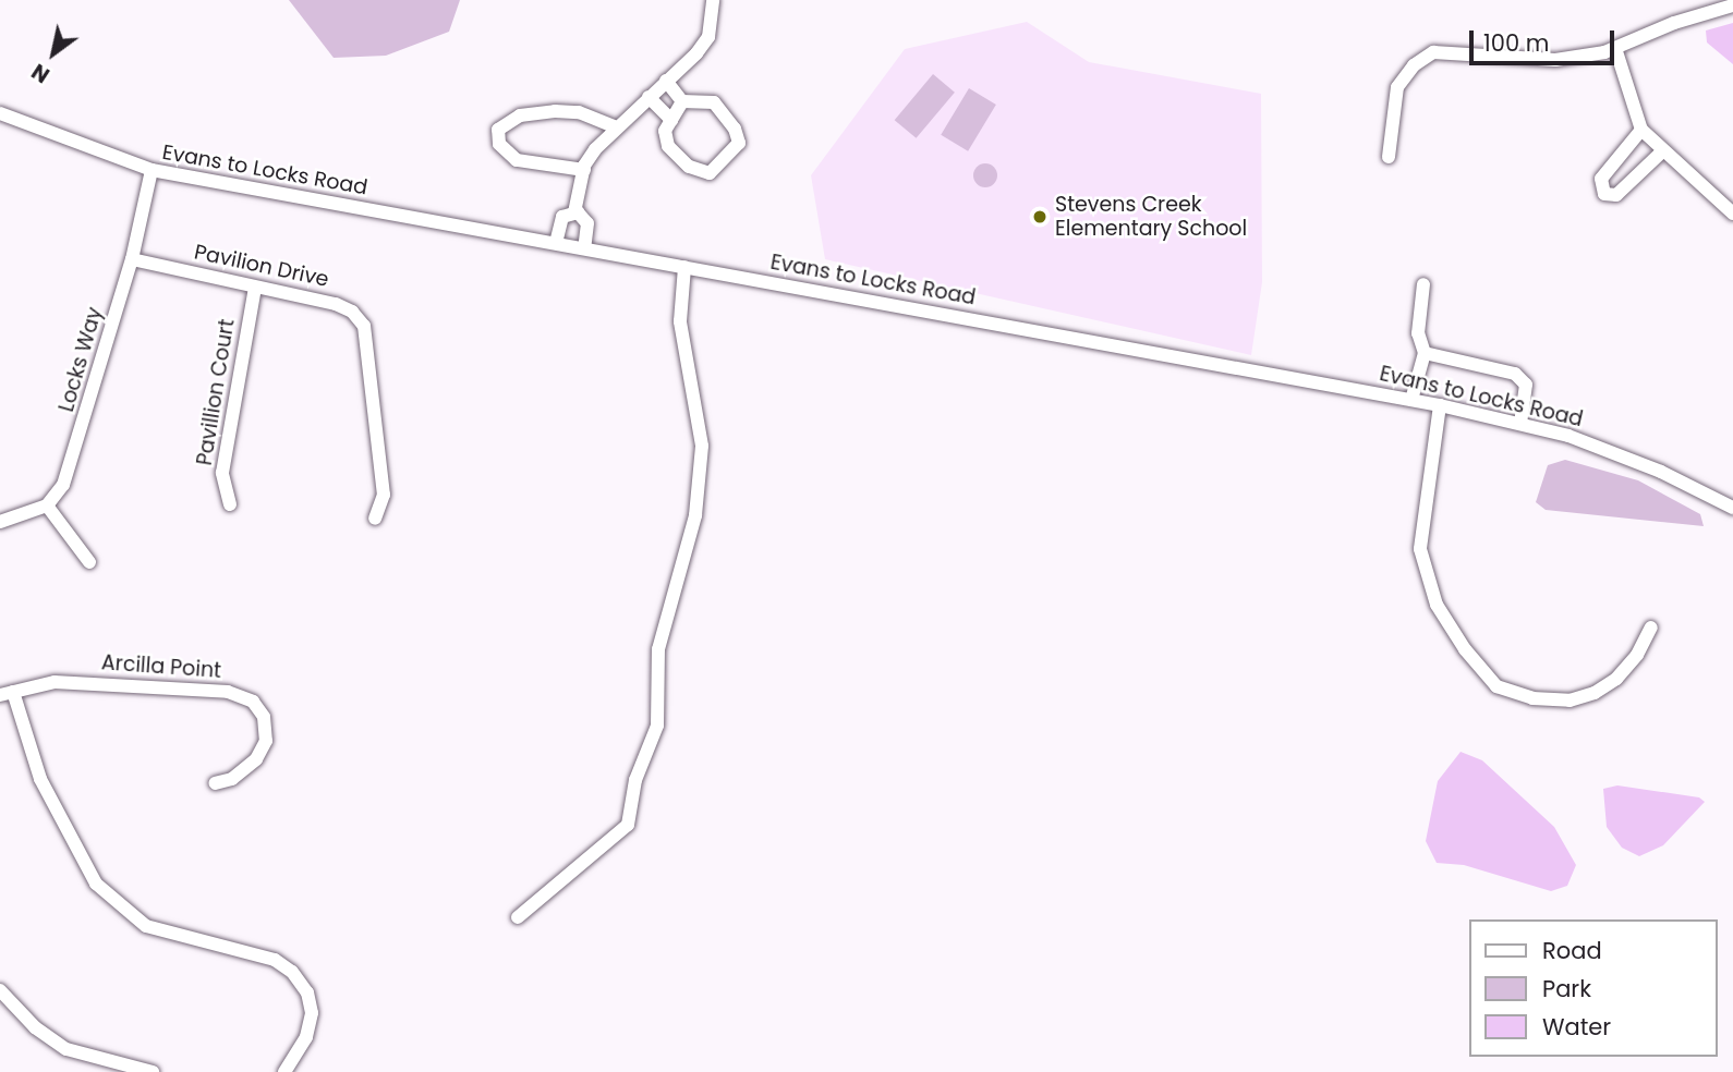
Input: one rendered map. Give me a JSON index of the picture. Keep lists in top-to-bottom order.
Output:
{
  "streets": {
    "street": [
      "Evans to Locks Road",
      "Pavilion Drive",
      "Locks Way",
      "Pavillion Court",
      "Arcilla Point"
    ]
  },
  "crossings": [
    ["Evans to Locks Road", "Locks Way"],
    ["Pavilion Drive", "Locks Way"],
    ["Pavilion Drive", "Pavillion Court"]
  ],
  "places": ["Stevens Creek Elementary School"],
  "legend": ["Road", "Park", "Water"],
  "scale_bar": "100 m",
  "north": "bottom left"
}
